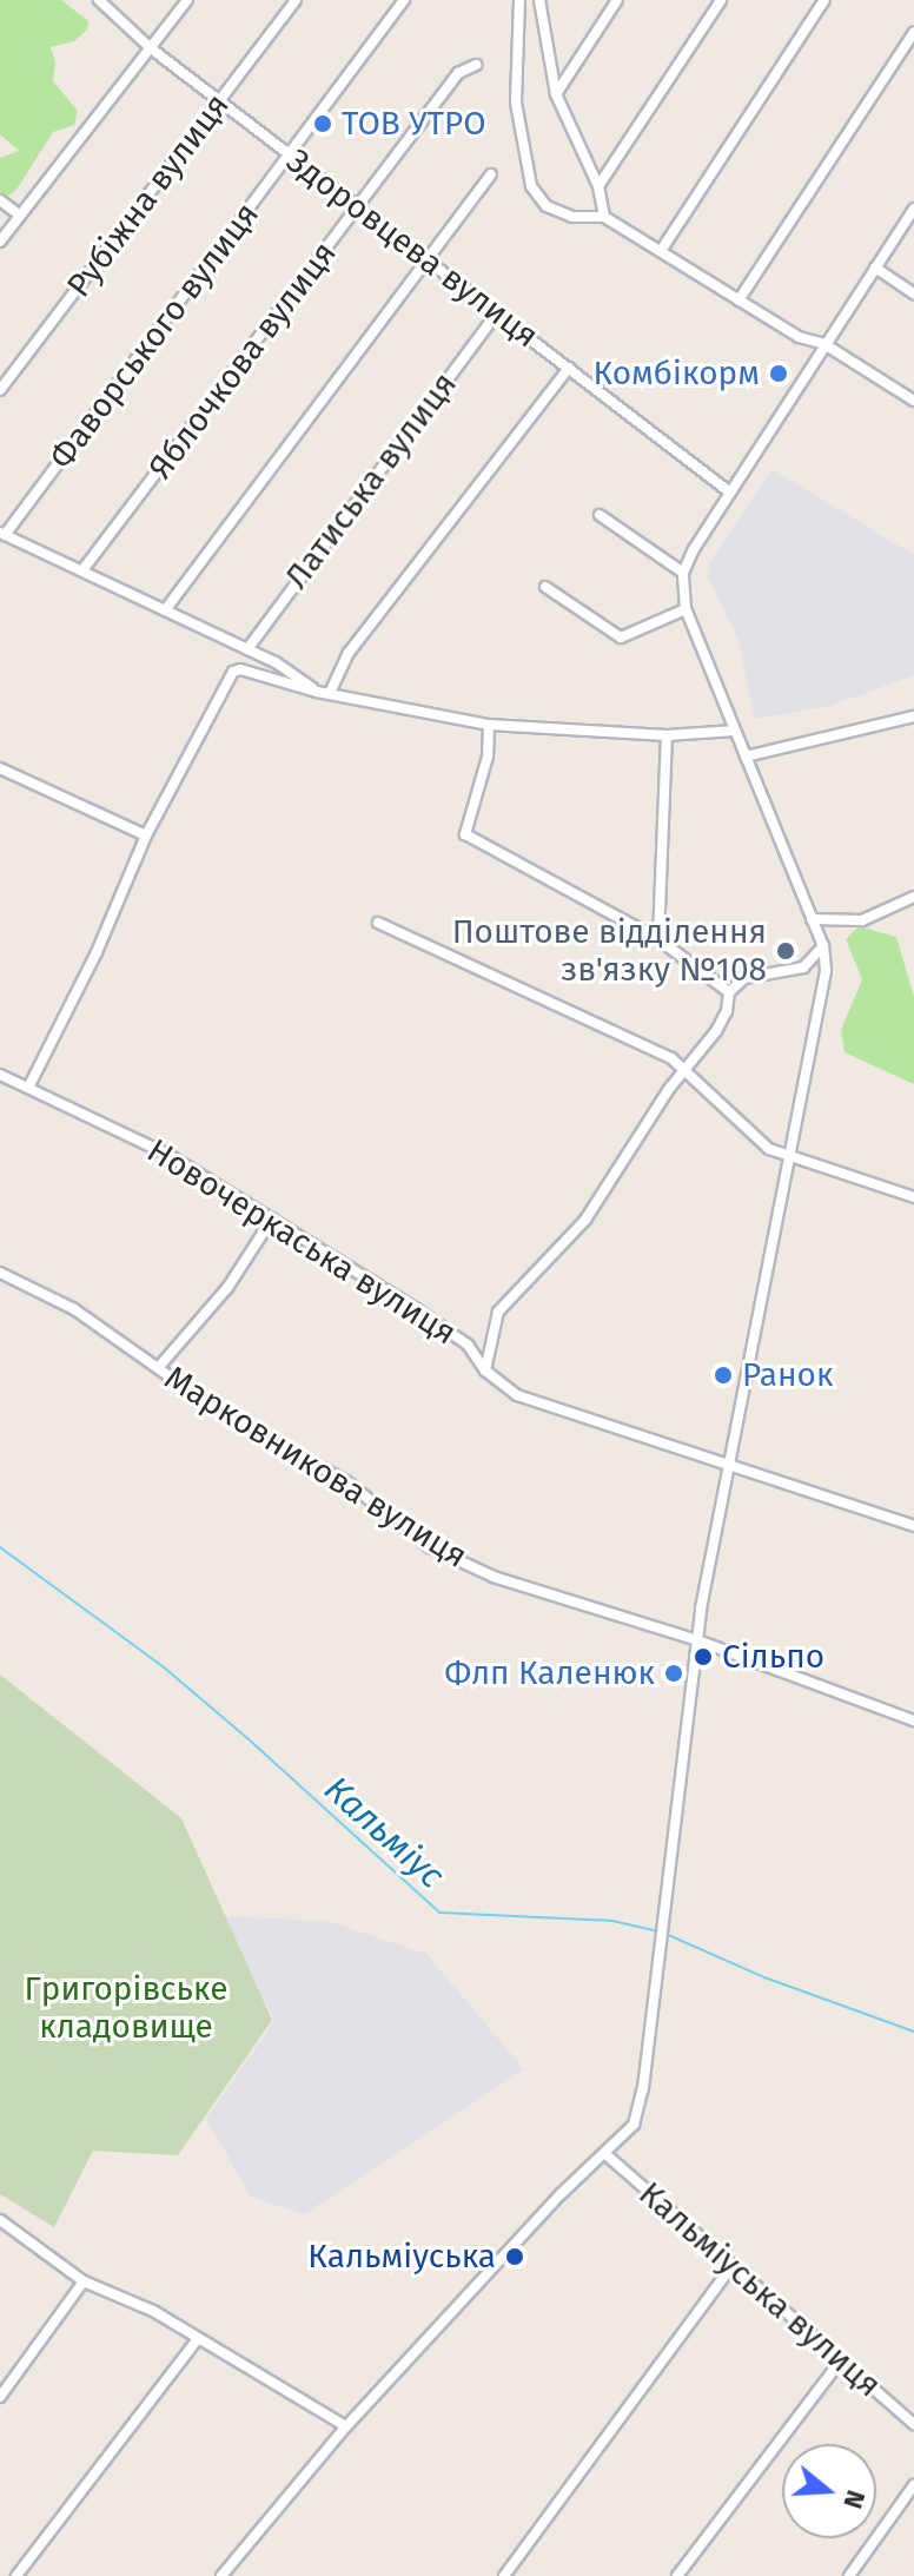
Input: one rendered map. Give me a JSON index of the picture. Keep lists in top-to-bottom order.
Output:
{
  "streets": {
    "street": [
      "Рубіжна вулиця",
      "Здоровцева вулиця",
      "Фаворського вулиця",
      "Яблочкова вулиця",
      "Латиська вулиця",
      "Новочеркаська вулиця",
      "Марковникова вулиця",
      "Кальміуська вулиця"
    ]
  },
  "crossings": [
    ["Рубіжна вулиця", "Здоровцева вулиця"],
    ["Здоровцева вулиця", "Фаворського вулиця"],
    ["Здоровцева вулиця", "Яблочкова вулиця"],
    ["Здоровцева вулиця", "Латиська вулиця"]
  ],
  "water": ["Кальміус"],
  "parks": ["Григорівське кладовище"],
  "places": [
    "ТОВ УТРО",
    "Комбікорм",
    "Поштове відділення зв'язку №108",
    "Ранок",
    "Сільпо",
    "Флп Каленюк",
    "Кальміуська"
  ],
  "north": "right"
}
